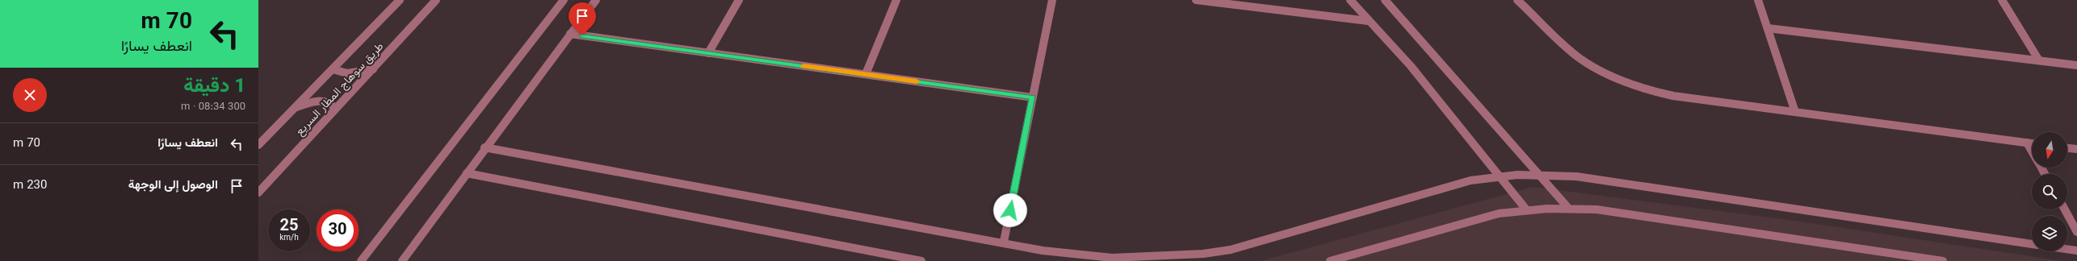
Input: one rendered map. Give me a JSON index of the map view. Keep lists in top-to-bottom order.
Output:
{
  "streets": {
    "street": ["طريق سوهاج المطار السريع"]
  },
  "north": "bottom",
  "page": {
    "turn": ["70 m", "انعطف يسارًا"],
    "heading": ["1 دقيقة", "300 m · 08:34"],
    "list": [
      {
        "name": "انعطف يسارًا",
        "value": "70 m"
      },
      {
        "name": "الوصول إلى الوجهة",
        "value": "230 m"
      }
    ],
    "speed": "25 km/h",
    "limit": "30"
  }
}
